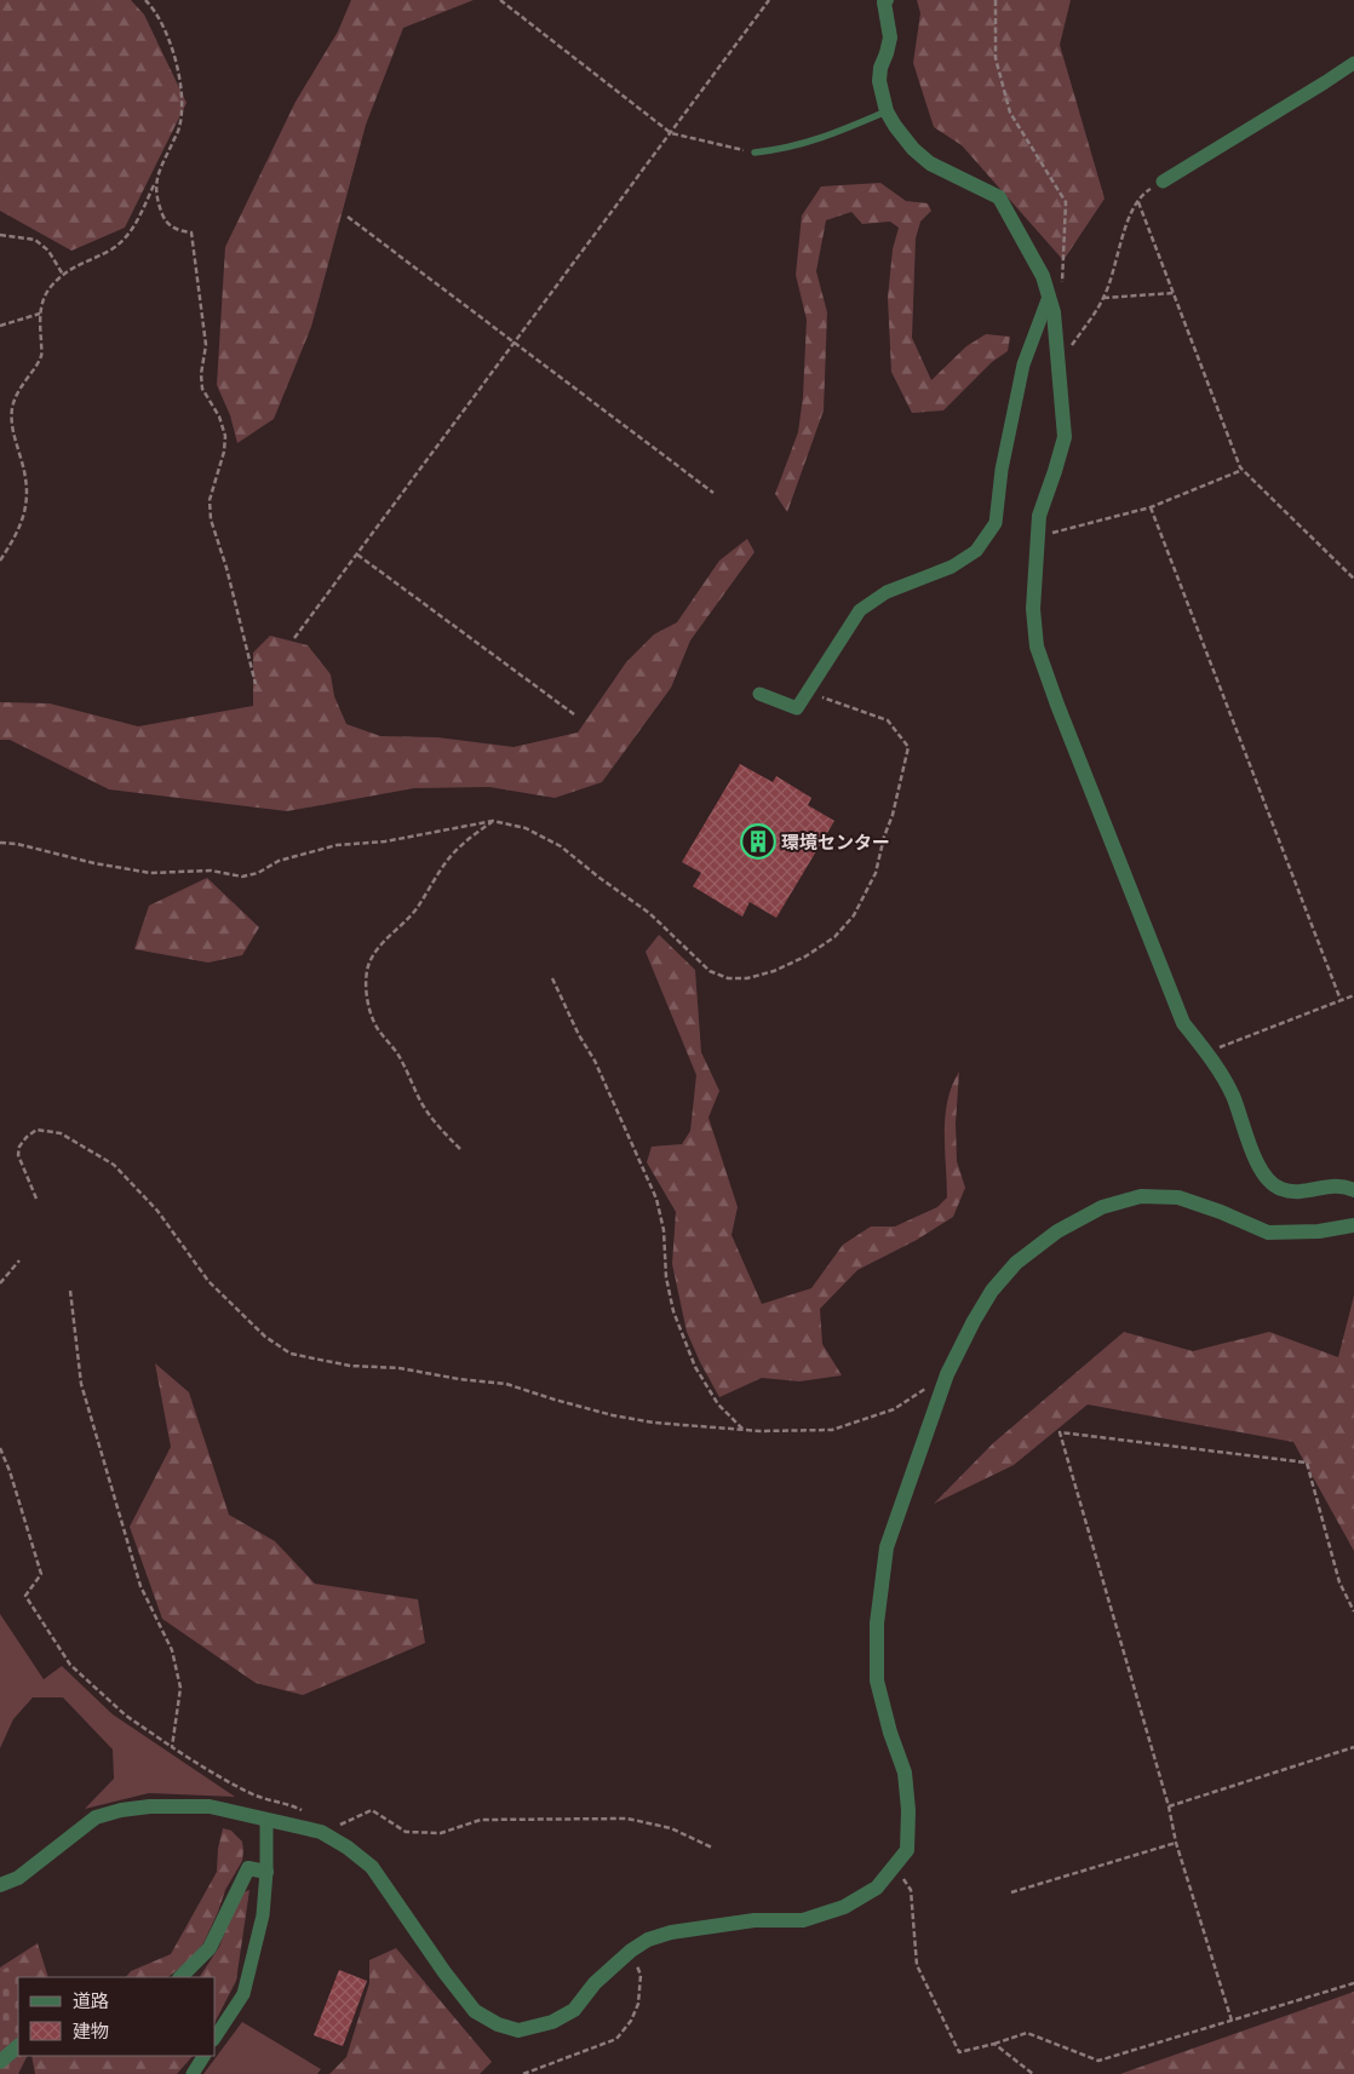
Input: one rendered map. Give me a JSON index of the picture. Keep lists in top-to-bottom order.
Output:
{
  "places": {
    "building": ["環境センター"]
  },
  "legend": ["道路", "建物"]
}
